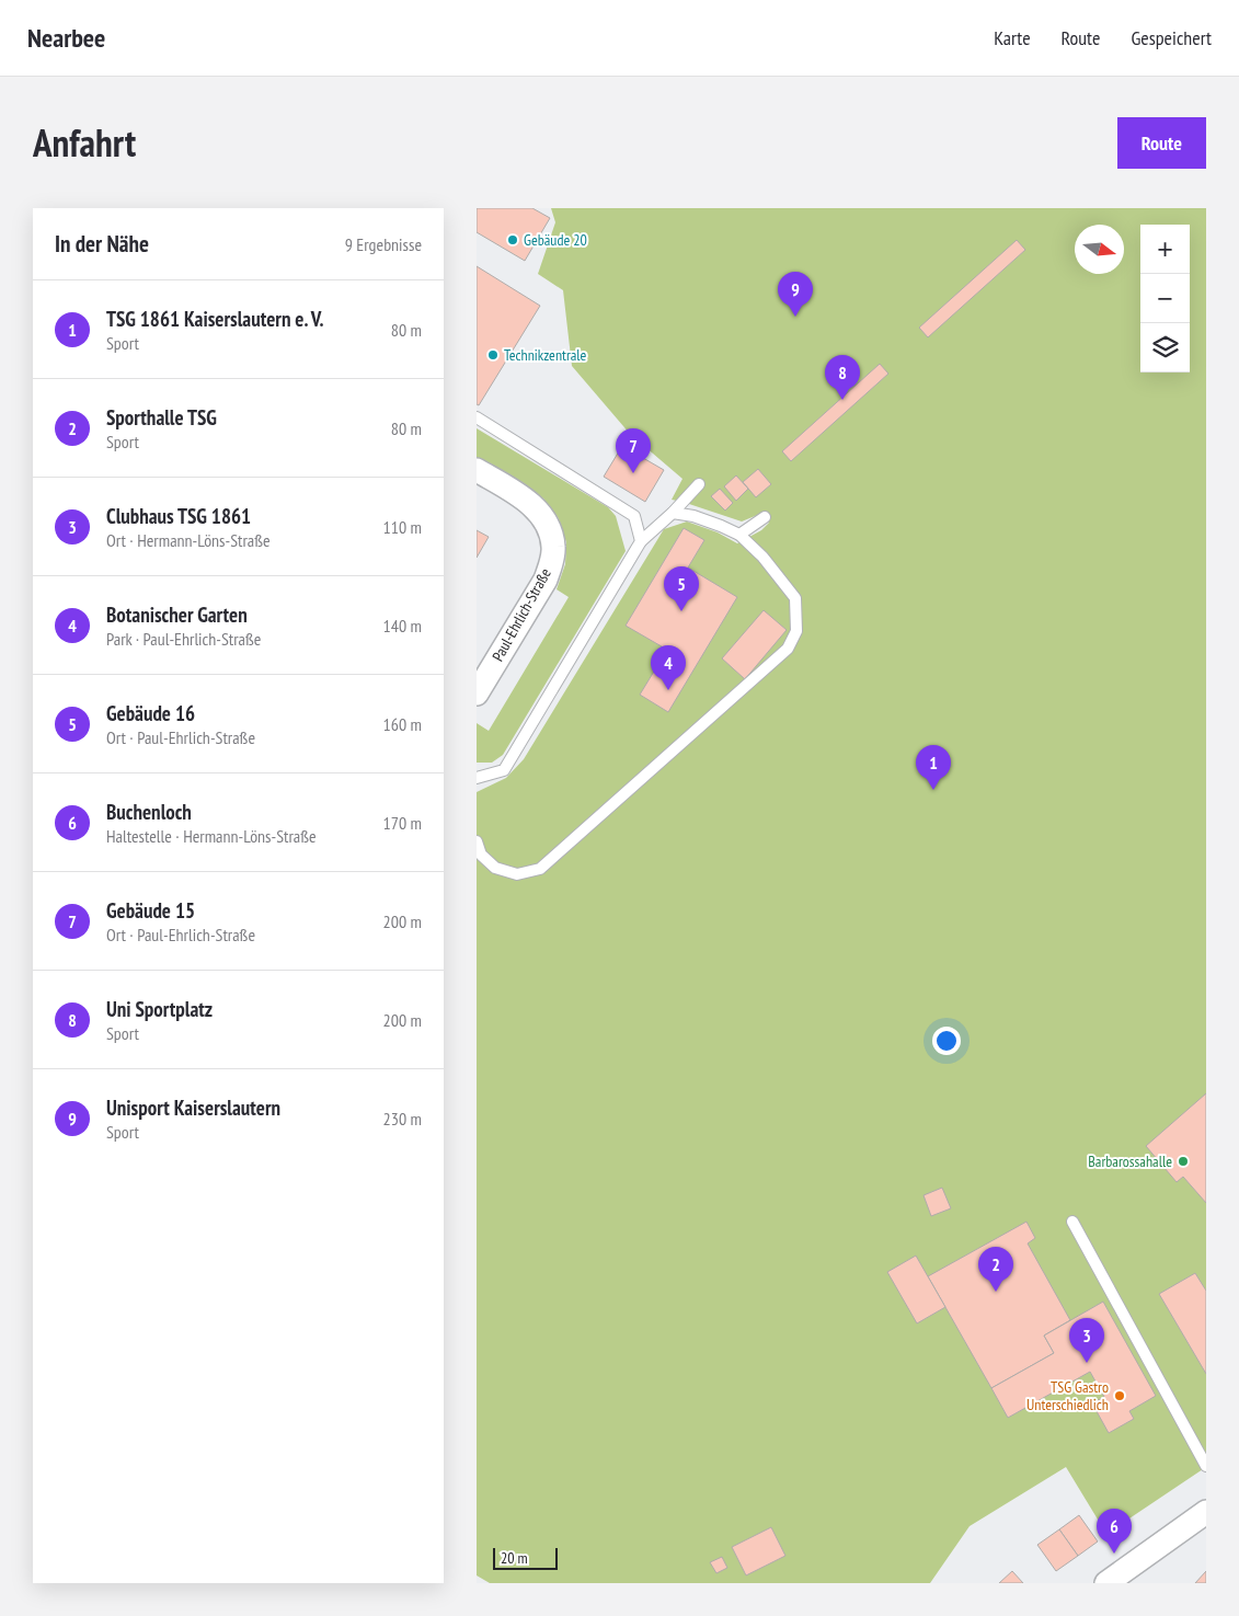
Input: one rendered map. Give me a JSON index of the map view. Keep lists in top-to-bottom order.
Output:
{
  "streets": {
    "street": ["Paul-Ehrlich-Straße"]
  },
  "places": [
    "Gebäude 20",
    "Technikzentrale",
    "Barbarossahalle",
    "TSG Gastro Unterschiedlich"
  ],
  "scale_bar": "20 m",
  "north": "right",
  "page": {
    "header": "Nearbee",
    "nav": ["Karte", "Route", "Gespeichert"],
    "title": "Anfahrt",
    "buttons": "Route",
    "heading": ["In der Nähe", "9 Ergebnisse"],
    "map_buttons": ["+", "−"],
    "pins": [
      "9",
      "8",
      "7",
      "5",
      "4",
      "1",
      "2",
      "3",
      "6"
    ],
    "list": [
      {
        "mark": "1",
        "name": "TSG 1861 Kaiserslautern e. V.",
        "note": "Sport",
        "value": "80 m"
      },
      {
        "mark": "2",
        "name": "Sporthalle TSG",
        "note": "Sport",
        "value": "80 m"
      },
      {
        "mark": "3",
        "name": "Clubhaus TSG 1861",
        "note": "Ort · Hermann-Löns-Straße",
        "value": "110 m"
      },
      {
        "mark": "4",
        "name": "Botanischer Garten",
        "note": "Park · Paul-Ehrlich-Straße",
        "value": "140 m"
      },
      {
        "mark": "5",
        "name": "Gebäude 16",
        "note": "Ort · Paul-Ehrlich-Straße",
        "value": "160 m"
      },
      {
        "mark": "6",
        "name": "Buchenloch",
        "note": "Haltestelle · Hermann-Löns-Straße",
        "value": "170 m"
      },
      {
        "mark": "7",
        "name": "Gebäude 15",
        "note": "Ort · Paul-Ehrlich-Straße",
        "value": "200 m"
      },
      {
        "mark": "8",
        "name": "Uni Sportplatz",
        "note": "Sport",
        "value": "200 m"
      },
      {
        "mark": "9",
        "name": "Unisport Kaiserslautern",
        "note": "Sport",
        "value": "230 m"
      }
    ],
    "scale": "20 m"
  }
}
